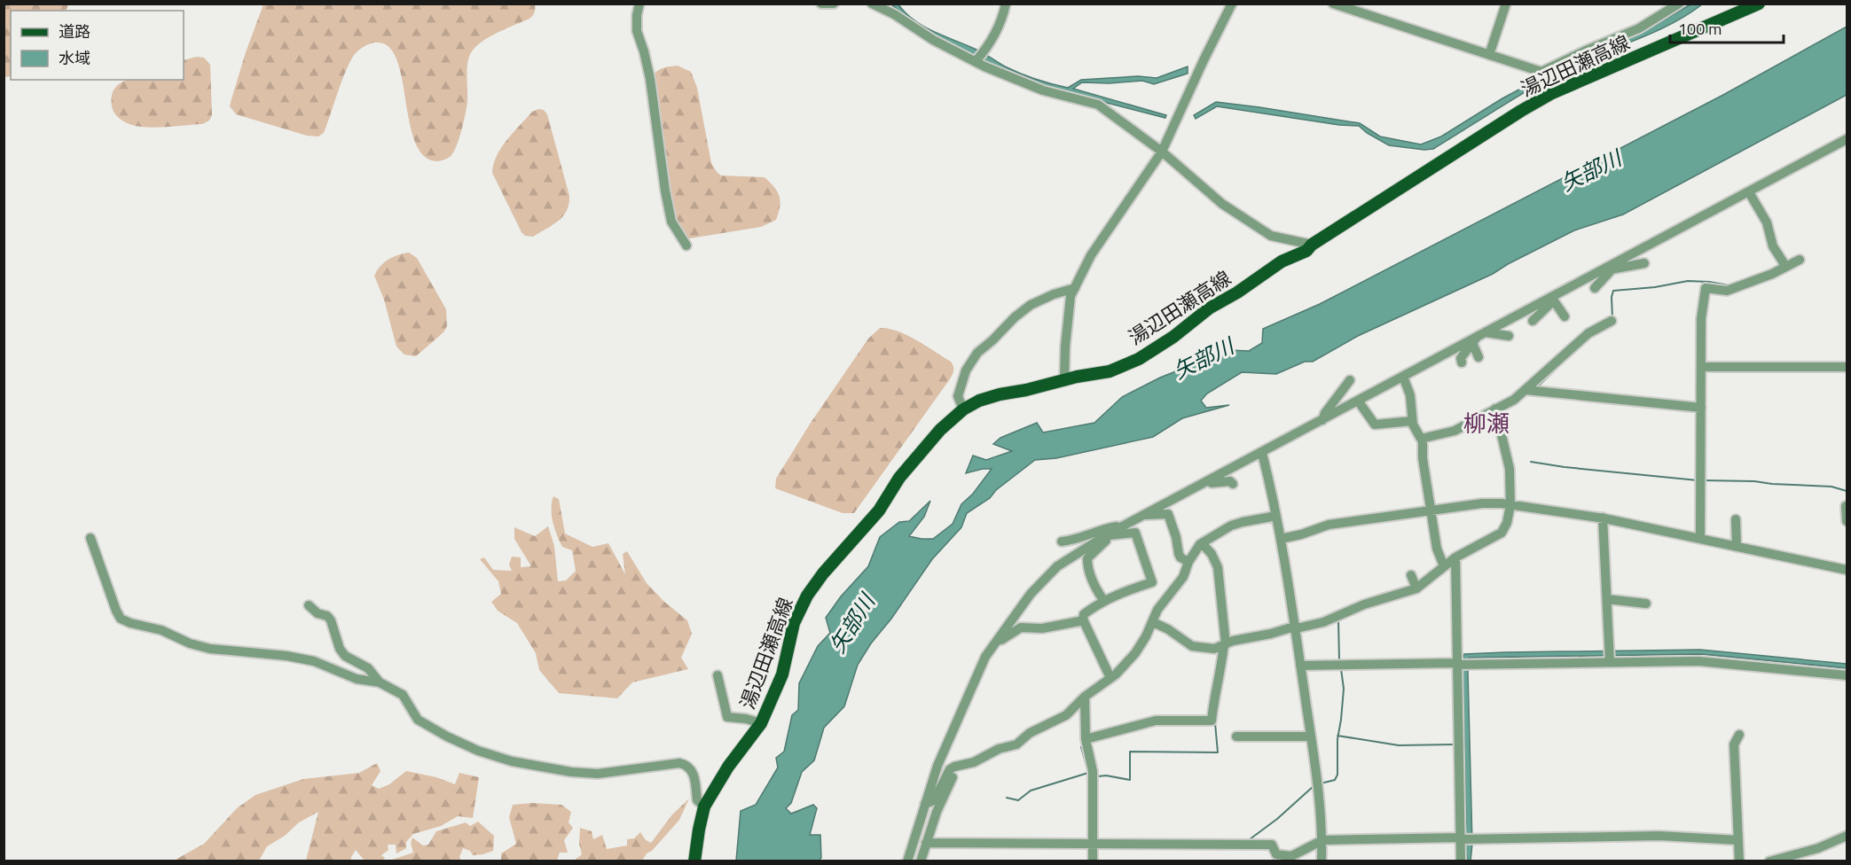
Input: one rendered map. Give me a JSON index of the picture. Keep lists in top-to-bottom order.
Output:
{
  "streets": {
    "main road": ["湯辺田瀬高線"]
  },
  "districts": ["柳瀬"],
  "water": ["矢部川"],
  "legend": ["道路", "水域"],
  "scale_bar": "100 m"
}
